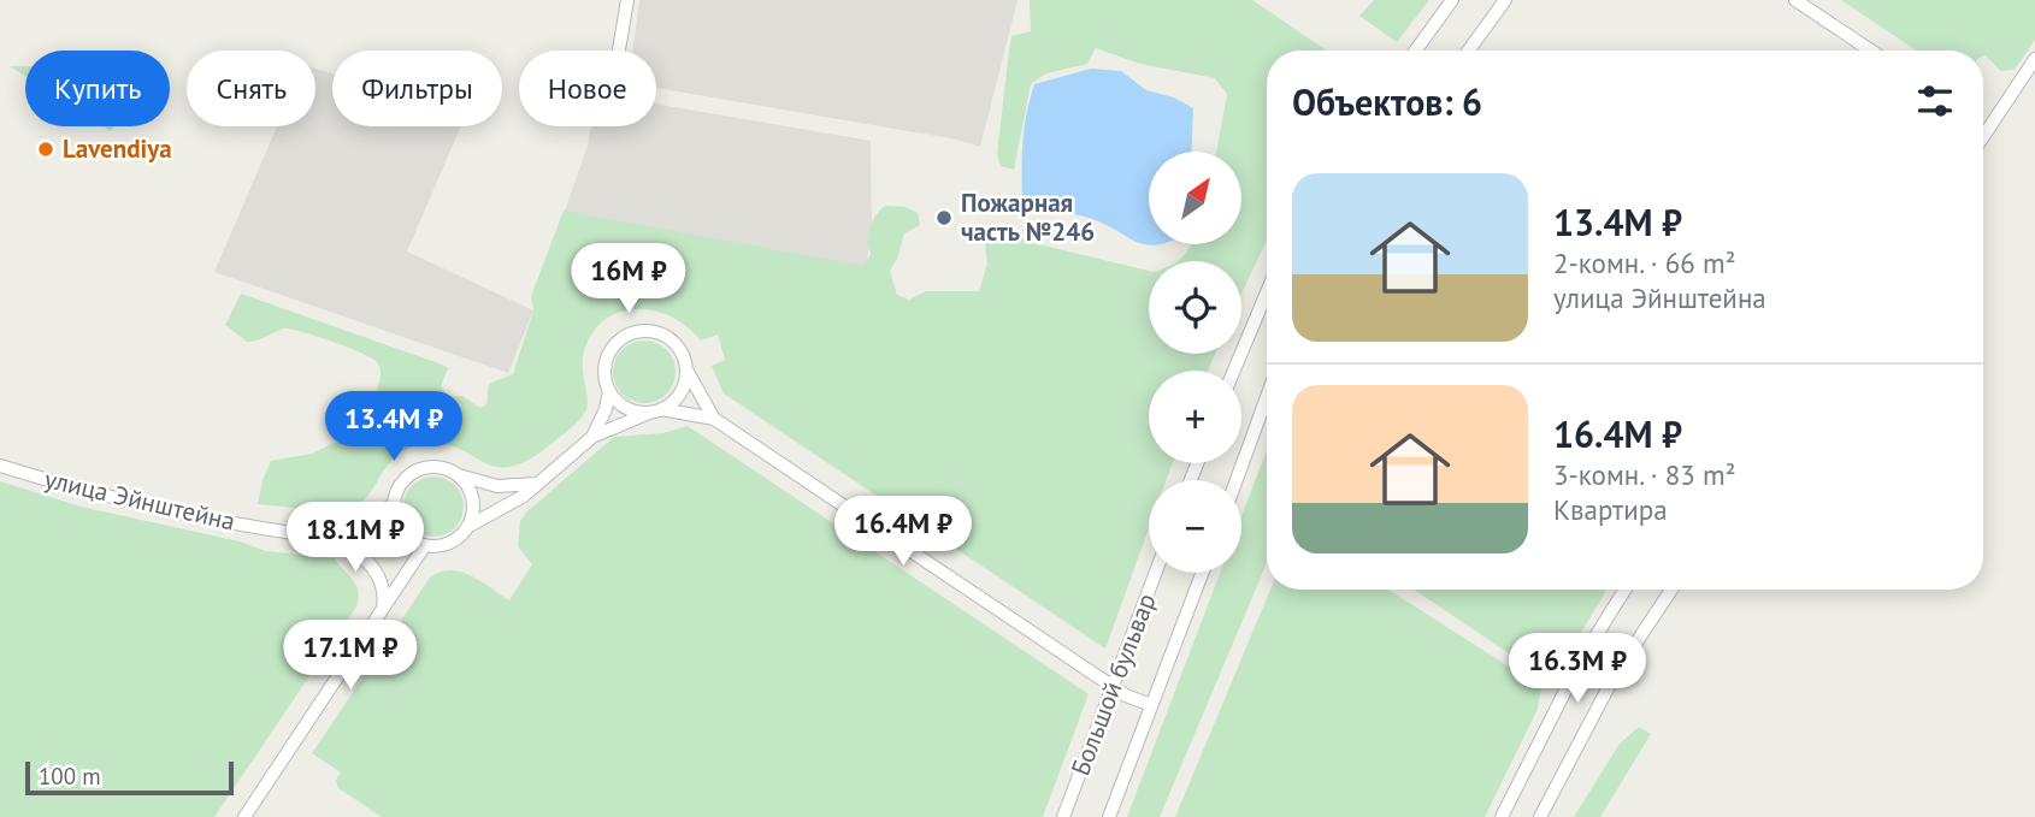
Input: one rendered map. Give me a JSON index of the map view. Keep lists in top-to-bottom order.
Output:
{
  "streets": {
    "street": ["улица Эйнштейна", "Большой бульвар"]
  },
  "places": ["Lavendiya", "Пожарная часть №246"],
  "scale_bar": "100 m",
  "north": "top right",
  "page": {
    "chip": [
      "Купить",
      "Снять",
      "Фильтры",
      "Новое"
    ],
    "heading": "Объектов: 6",
    "map_buttons": ["+", "−"],
    "list": [
      {
        "name": "13.4M ₽",
        "note": "2-комн. · 66 m² · улица Эйнштейна"
      },
      {
        "name": "16.4M ₽",
        "note": "3-комн. · 83 m² · Квартира"
      }
    ],
    "price": [
      "16M ₽",
      "13.4M ₽",
      "16.4M ₽",
      "18.1M ₽",
      "17.1M ₽",
      "16.3M ₽"
    ],
    "scale": "100 m"
  }
}
